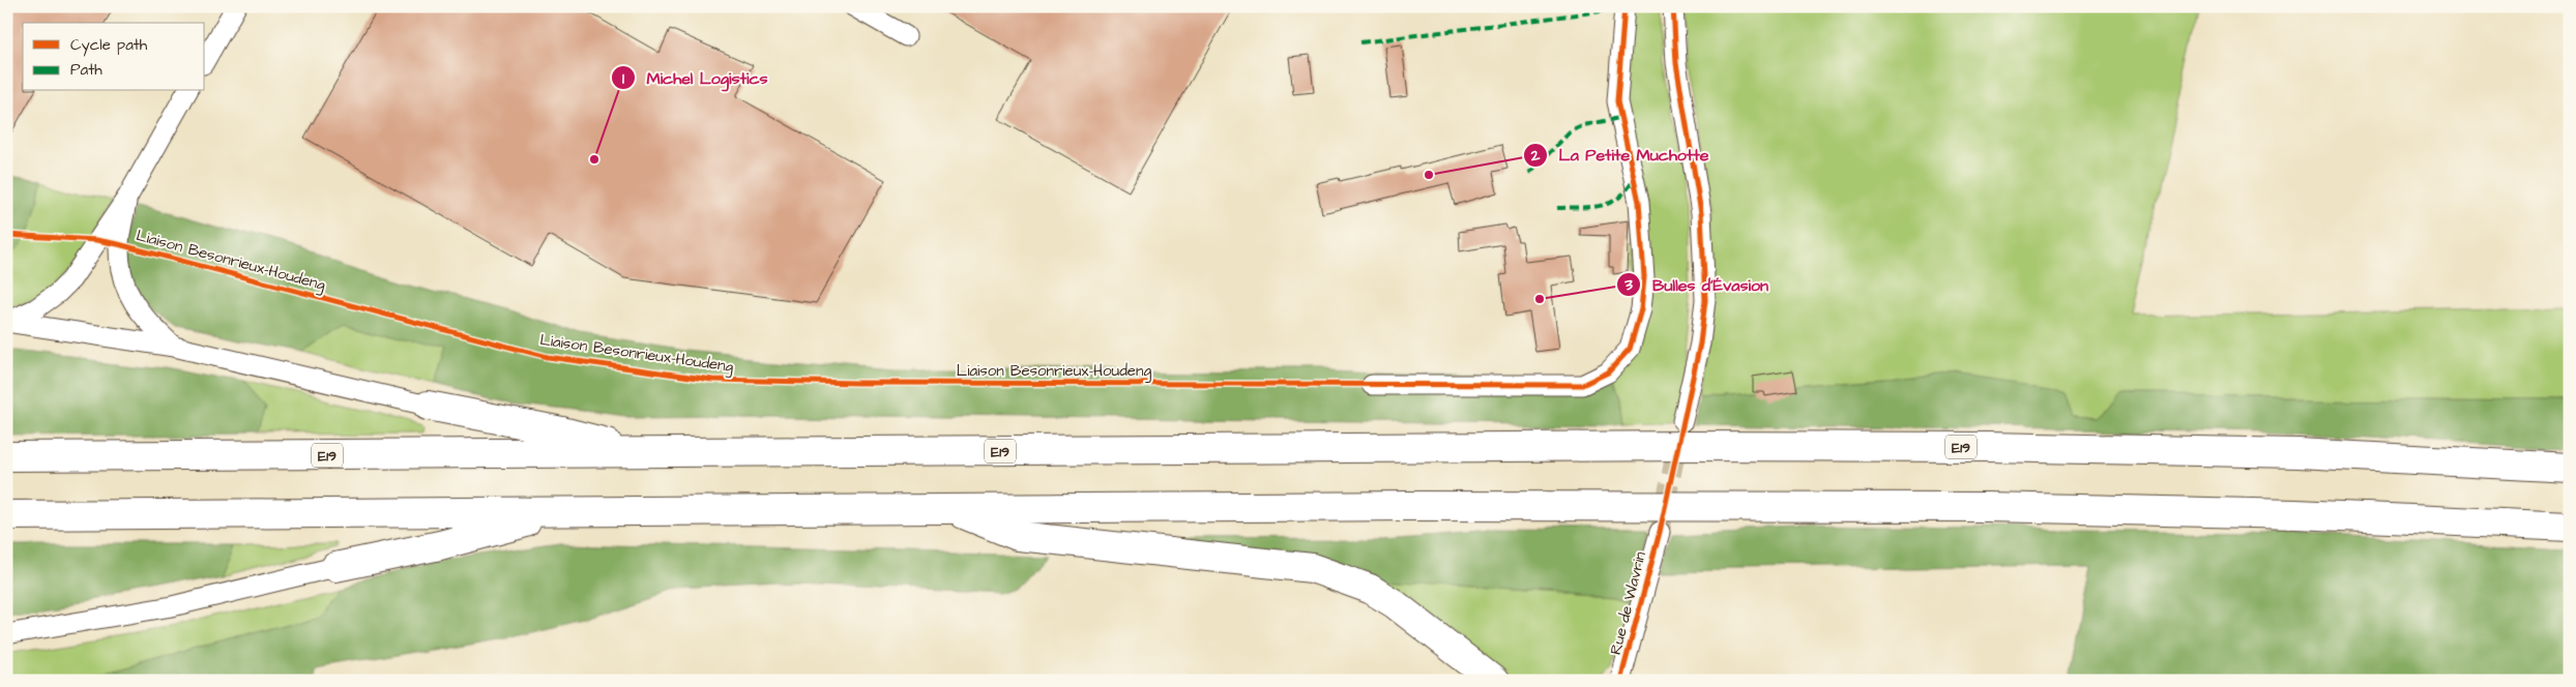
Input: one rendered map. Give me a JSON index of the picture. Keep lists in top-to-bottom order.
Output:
{
  "streets": {
    "highway": ["E19"],
    "street": ["Rue de Wavrin"],
    "cycle path": ["Liaison Besonrieux-Houdeng"]
  },
  "places": ["Michel Logistics", "La Petite Muchotte", "Bulles d'Évasion"],
  "legend": ["Cycle path", "Path"]
}
